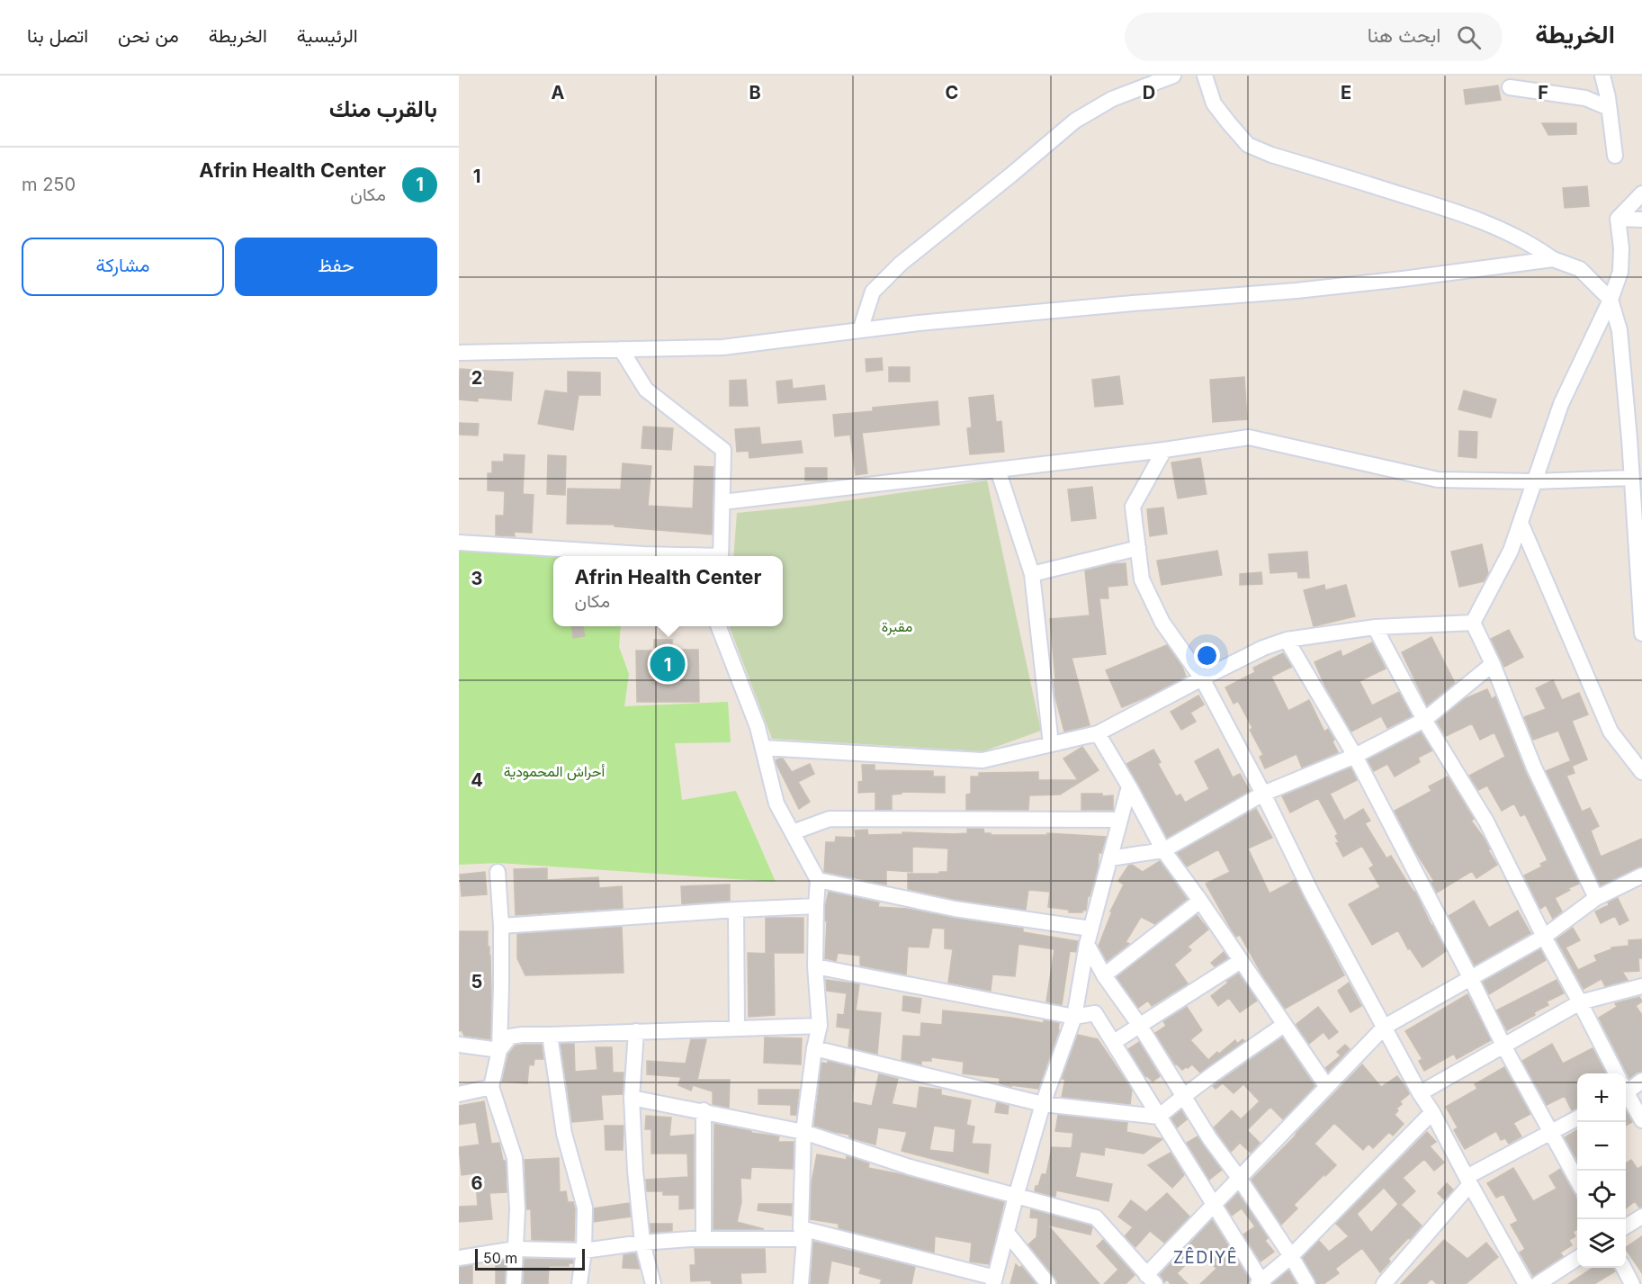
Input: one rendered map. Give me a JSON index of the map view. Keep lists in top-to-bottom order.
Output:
{
  "districts": ["ZÊDIYÊ"],
  "parks": ["مقبرة", "أحراش المحمودية"],
  "scale_bar": "50 m",
  "page": {
    "header": "الخريطة",
    "search": "ابحث هنا",
    "nav": [
      "الرئيسية",
      "الخريطة",
      "من نحن",
      "اتصل بنا"
    ],
    "heading": "بالقرب منك",
    "list": [
      {
        "mark": "1",
        "name": "Afrin Health Center",
        "note": "مكان",
        "value": "250 m"
      }
    ],
    "buttons": ["حفظ", "مشاركة"],
    "popup": ["Afrin Health Center", "مكان"],
    "pins": "1",
    "map_buttons": ["+", "−"],
    "scale": "50 m"
  },
  "grid": {
    "columns": [
      "A",
      "B",
      "C",
      "D",
      "E",
      "F"
    ],
    "rows": [
      "1",
      "2",
      "3",
      "4",
      "5",
      "6"
    ]
  }
}
